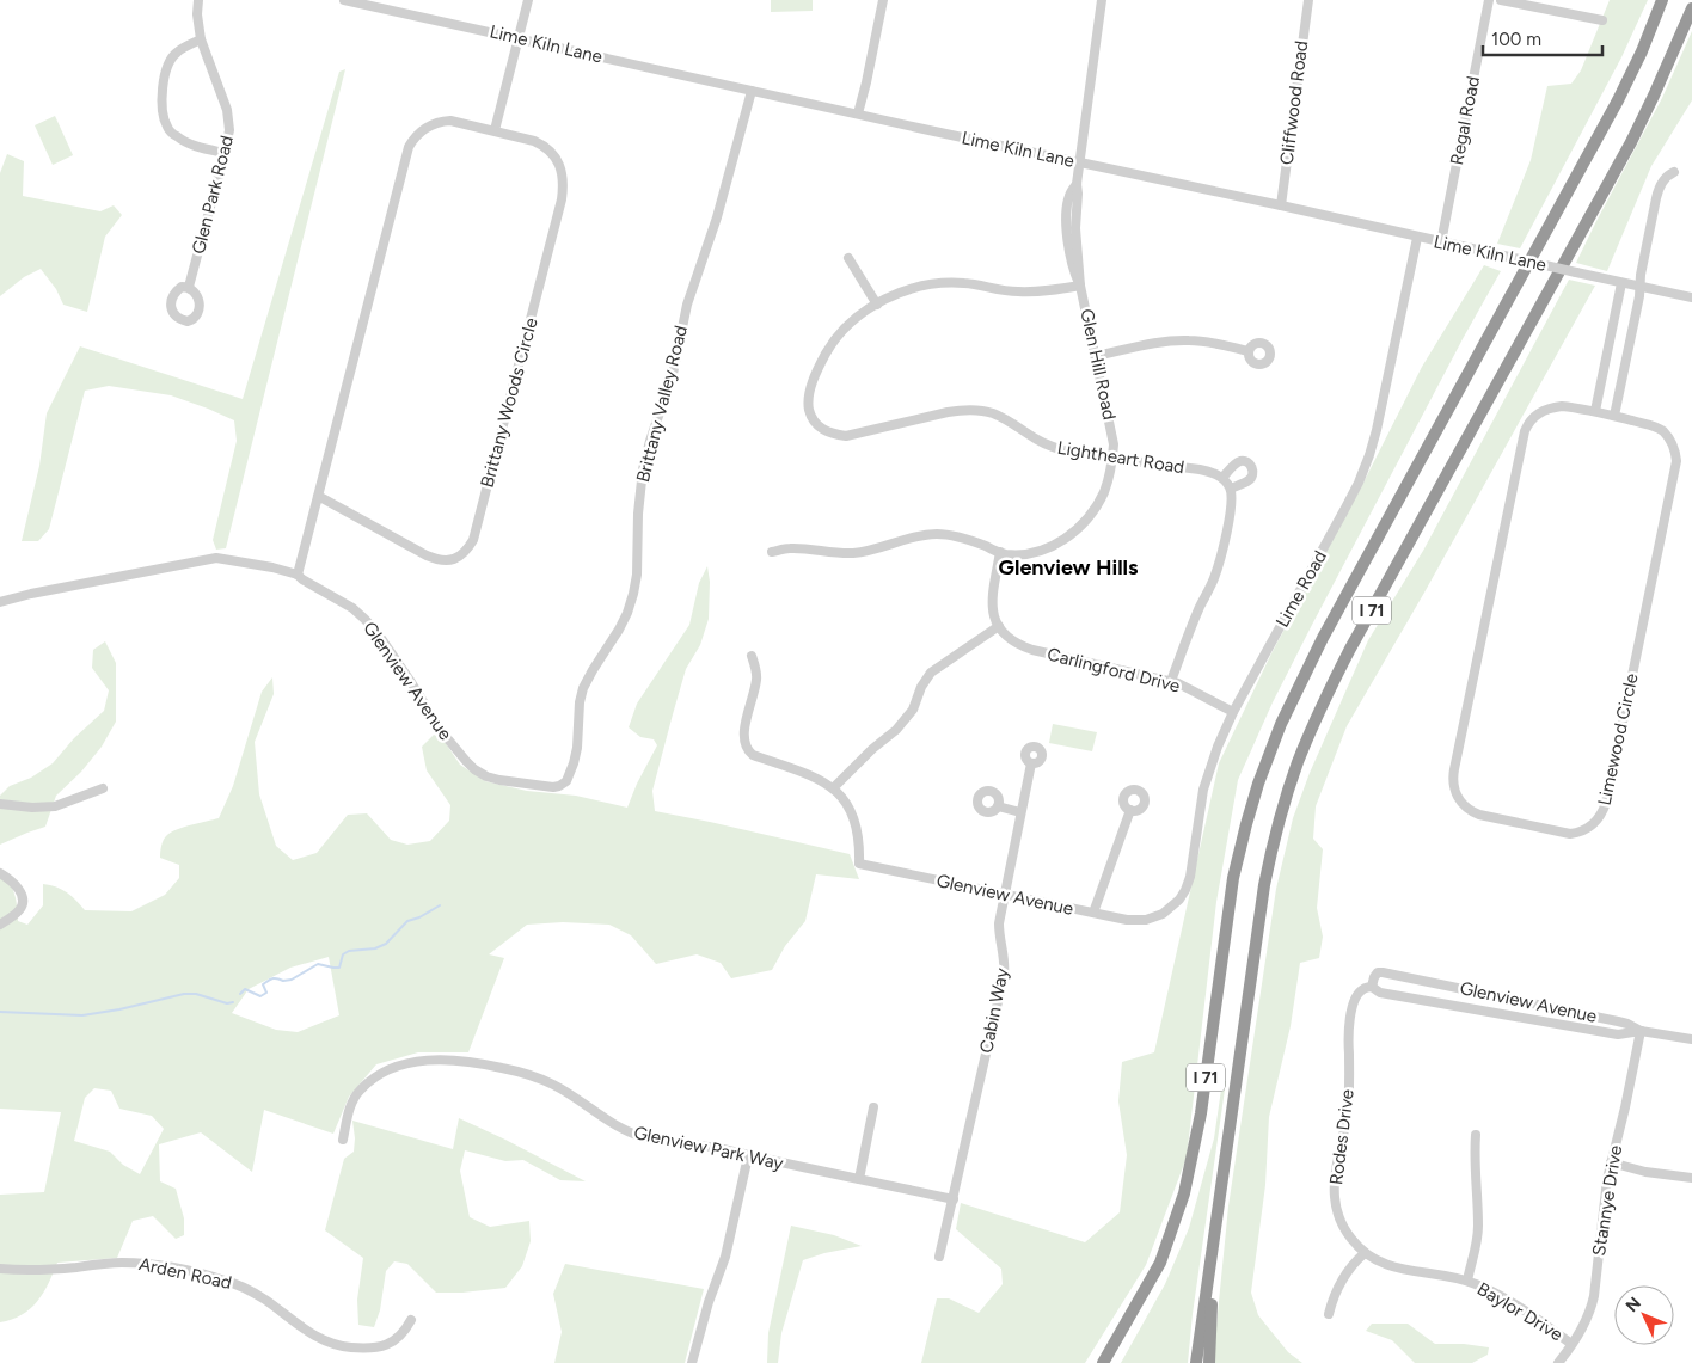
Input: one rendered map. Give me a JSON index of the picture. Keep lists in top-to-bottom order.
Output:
{
  "streets": {
    "highway": ["I 71"],
    "street": [
      "Lime Kiln Lane",
      "Cliffwood Road",
      "Regal Road",
      "Glen Park Road",
      "Glen Hill Road",
      "Brittany Woods Circle",
      "Brittany Valley Road",
      "Lightheart Road",
      "Lime Road",
      "Carlingford Drive",
      "Glenview Avenue",
      "Limewood Circle",
      "Cabin Way",
      "Rodes Drive",
      "Glenview Park Way",
      "Stannye Drive",
      "Arden Road",
      "Baylor Drive"
    ]
  },
  "crossings": [
    ["Lime Kiln Lane", "Cliffwood Road"],
    ["Lime Kiln Lane", "Regal Road"],
    ["Lime Kiln Lane", "Glen Hill Road"],
    ["Lime Kiln Lane", "Brittany Valley Road"],
    ["Lime Kiln Lane", "Lime Road"],
    ["Glen Hill Road", "Lightheart Road"],
    ["Brittany Woods Circle", "Glenview Avenue"],
    ["Brittany Valley Road", "Glenview Avenue"],
    ["Lightheart Road", "Carlingford Drive"],
    ["Lime Road", "Carlingford Drive"],
    ["Lime Road", "Glenview Avenue"],
    ["Glenview Avenue", "Cabin Way"],
    ["Glenview Avenue", "Rodes Drive"],
    ["Glenview Avenue", "Stannye Drive"],
    ["Cabin Way", "Glenview Park Way"],
    ["Rodes Drive", "Baylor Drive"],
    ["Stannye Drive", "Baylor Drive"]
  ],
  "districts": ["Glenview Hills"],
  "scale_bar": "100 m",
  "north": "top left"
}
